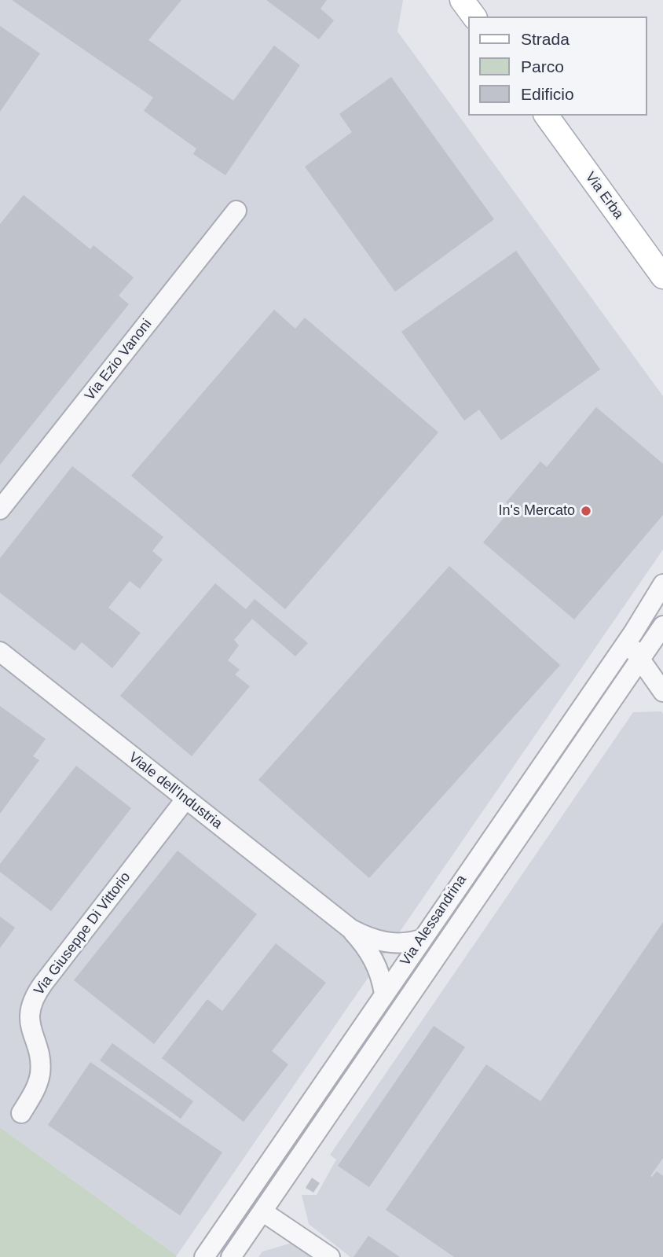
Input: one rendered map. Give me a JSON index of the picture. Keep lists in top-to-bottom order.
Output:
{
  "streets": {
    "main road": ["Via Erba"],
    "street": [
      "Via Ezio Vanoni",
      "Viale dell'Industria",
      "Via Alessandrina",
      "Via Giuseppe Di Vittorio"
    ]
  },
  "crossings": [
    ["Viale dell'Industria", "Via Alessandrina"],
    ["Viale dell'Industria", "Via Giuseppe Di Vittorio"]
  ],
  "places": ["In's Mercato"],
  "legend": ["Strada", "Parco", "Edificio"]
}
